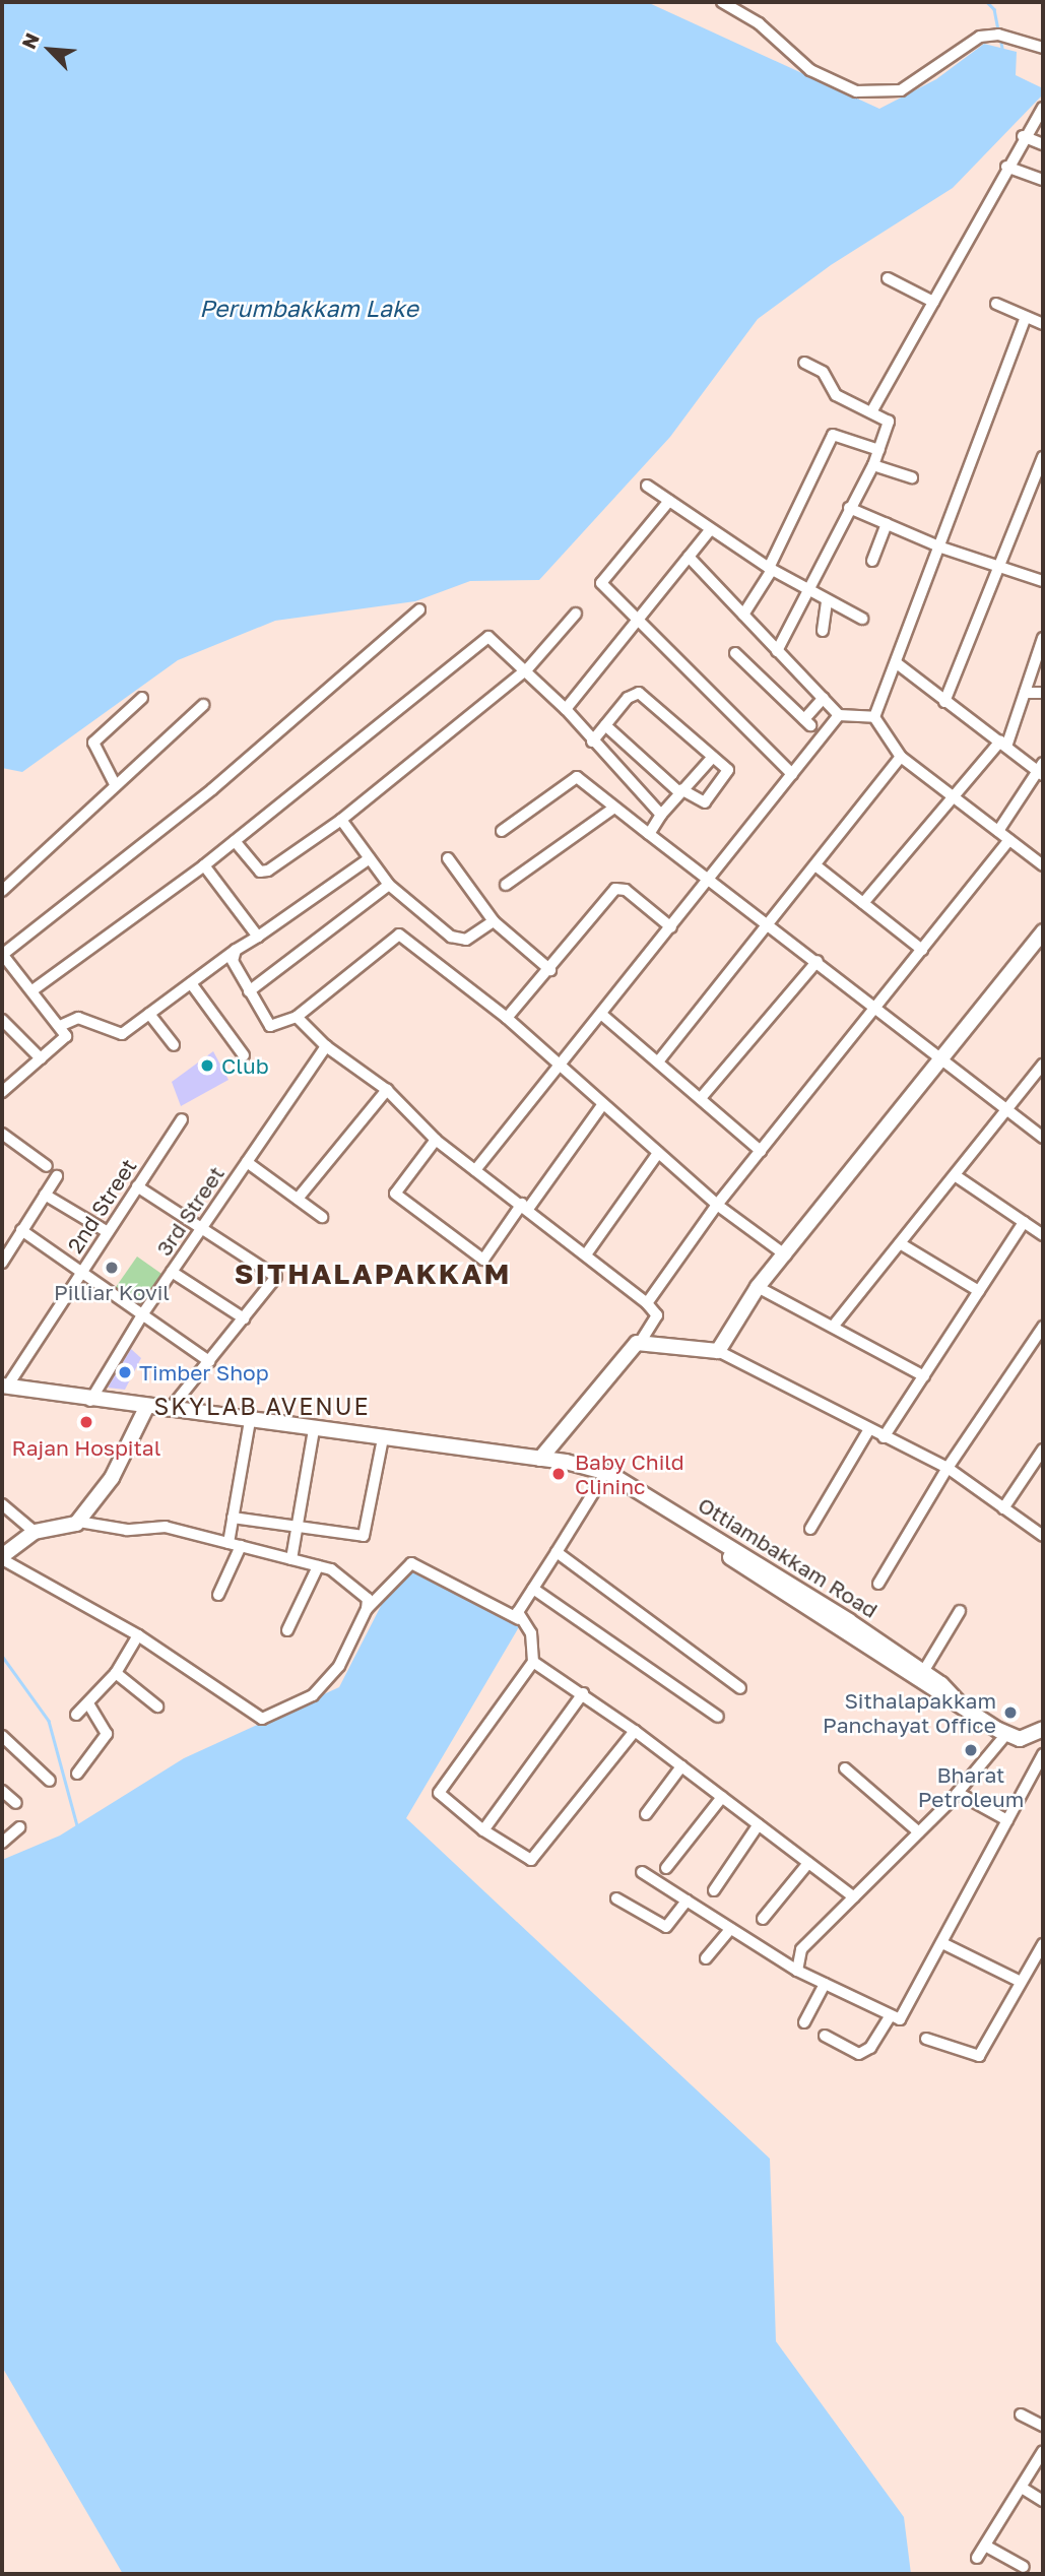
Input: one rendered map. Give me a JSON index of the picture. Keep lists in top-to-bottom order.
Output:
{
  "streets": {
    "street": ["2nd Street", "3rd Street", "Ottiambakkam Road"]
  },
  "crossings": [
    ["2nd Street", "Ottiambakkam Road"],
    ["3rd Street", "Ottiambakkam Road"]
  ],
  "districts": ["SITHALAPAKKAM", "SKYLAB AVENUE"],
  "water": ["Perumbakkam Lake"],
  "places": [
    "Club",
    "Pilliar Kovil",
    "Timber Shop",
    "Rajan Hospital",
    "Baby Child Clininc",
    "Sithalapakkam Panchayat Office",
    "Bharat Petroleum"
  ],
  "north": "top left"
}
